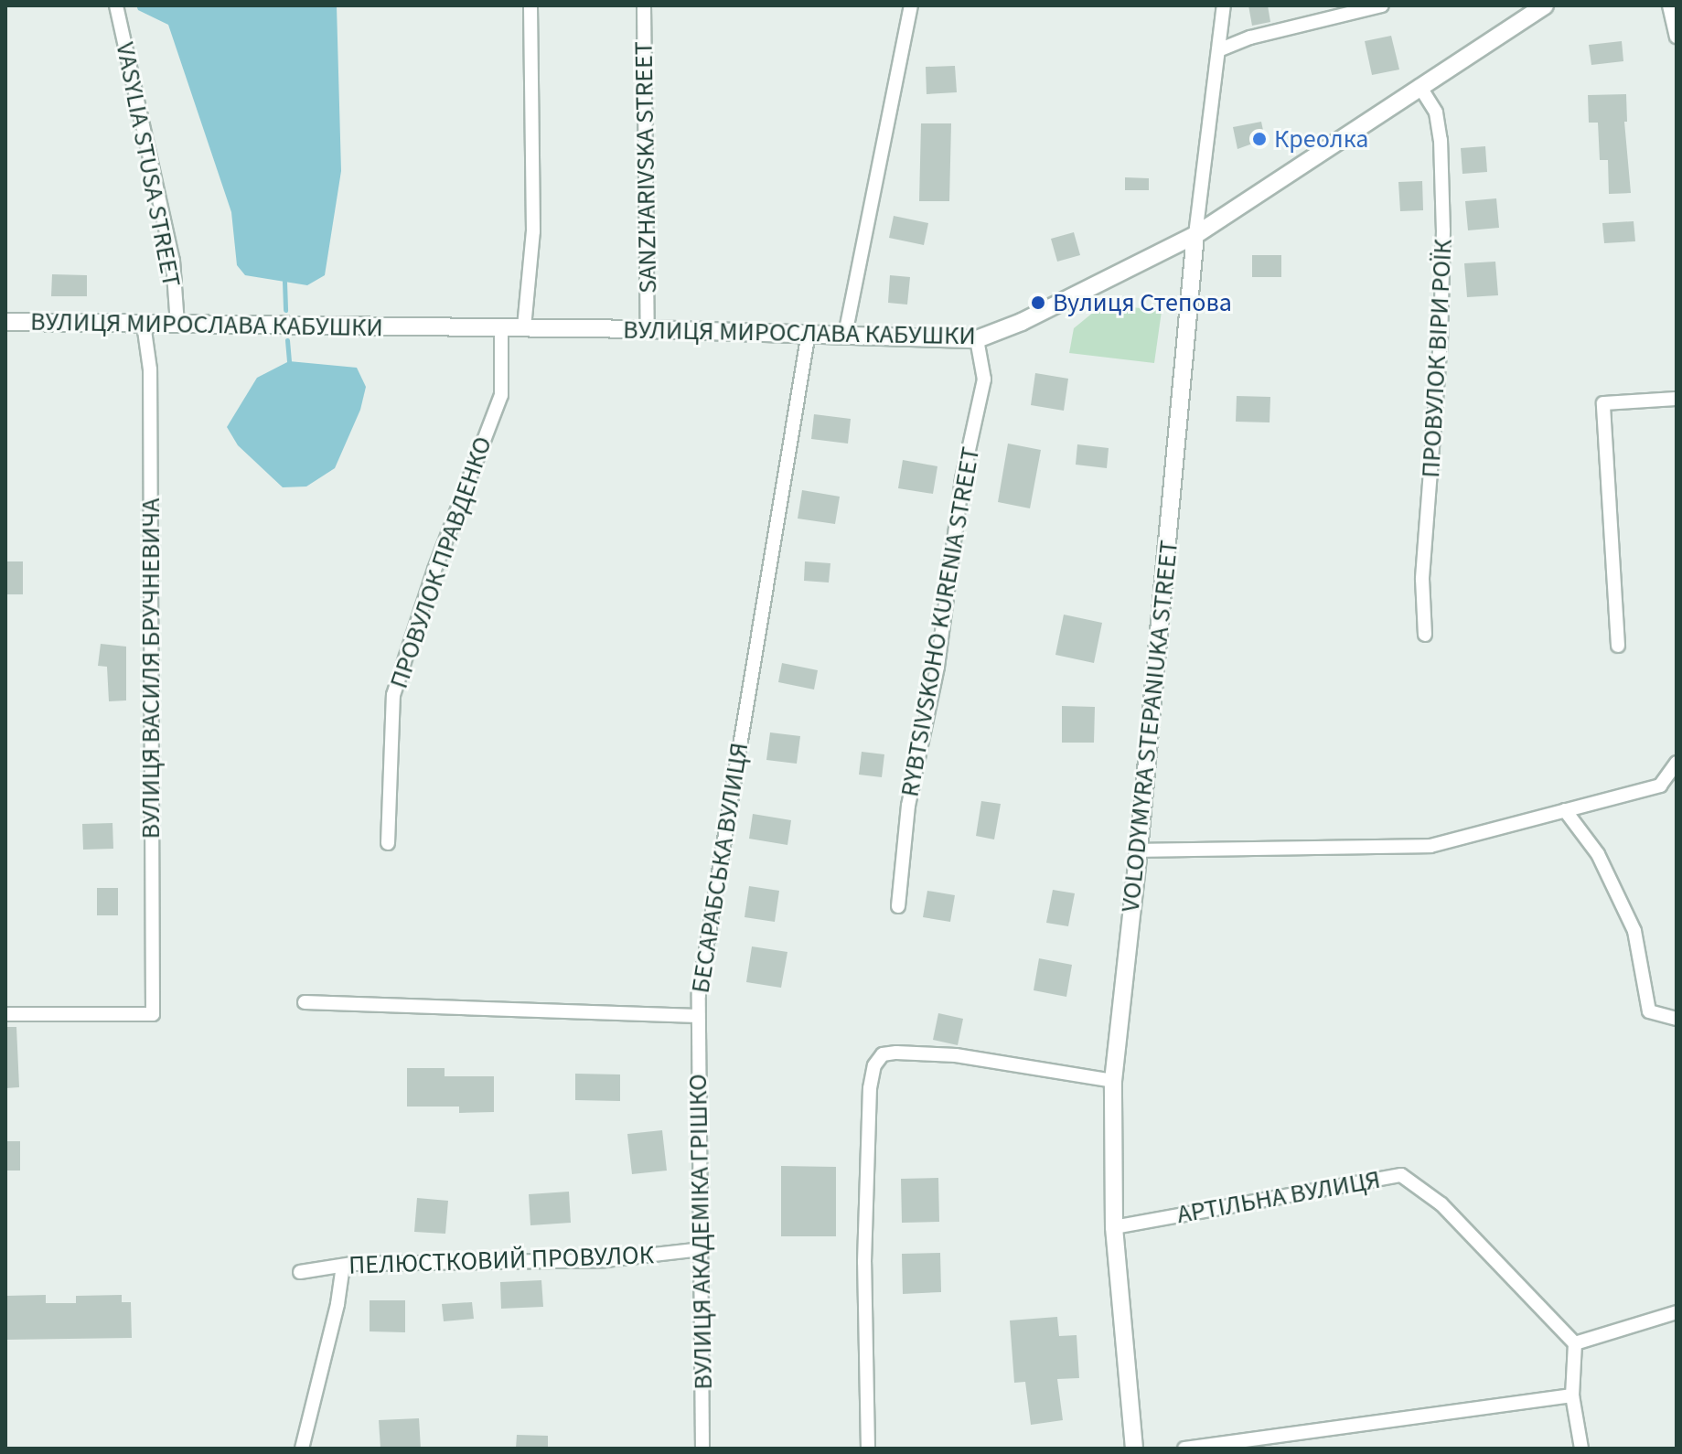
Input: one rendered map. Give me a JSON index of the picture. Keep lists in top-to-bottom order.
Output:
{
  "streets": {
    "street": [
      "VASYLIA STUSA STREET",
      "SANZHARIVSKA STREET",
      "ВУЛИЦЯ МИРОСЛАВА КАБУШКИ",
      "ПРОВУЛОК ВІРИ РОЇК",
      "ПРОВУЛОК ПРАВДЕНКО",
      "RYBTSIVSKOHO KURENIA STREET",
      "ВУЛИЦЯ ВАСИЛЯ БРУЧНЕВИЧА",
      "VOLODYMYRA STEPANIUKA STREET",
      "БЕСАРАБСЬКА ВУЛИЦЯ",
      "АРТІЛЬНА ВУЛИЦЯ",
      "ВУЛИЦЯ АКАДЕМІКА ГРІШКО",
      "ПЕЛЮСТКОВИЙ ПРОВУЛОК"
    ]
  },
  "crossings": [
    ["VASYLIA STUSA STREET", "ВУЛИЦЯ МИРОСЛАВА КАБУШКИ"],
    ["SANZHARIVSKA STREET", "ВУЛИЦЯ МИРОСЛАВА КАБУШКИ"],
    ["ВУЛИЦЯ МИРОСЛАВА КАБУШКИ", "ПРОВУЛОК ВІРИ РОЇК"],
    ["ВУЛИЦЯ МИРОСЛАВА КАБУШКИ", "ПРОВУЛОК ПРАВДЕНКО"],
    ["ВУЛИЦЯ МИРОСЛАВА КАБУШКИ", "RYBTSIVSKOHO KURENIA STREET"],
    ["ВУЛИЦЯ МИРОСЛАВА КАБУШКИ", "ВУЛИЦЯ ВАСИЛЯ БРУЧНЕВИЧА"],
    ["ВУЛИЦЯ МИРОСЛАВА КАБУШКИ", "VOLODYMYRA STEPANIUKA STREET"],
    ["ВУЛИЦЯ МИРОСЛАВА КАБУШКИ", "БЕСАРАБСЬКА ВУЛИЦЯ"],
    ["VOLODYMYRA STEPANIUKA STREET", "АРТІЛЬНА ВУЛИЦЯ"],
    ["БЕСАРАБСЬКА ВУЛИЦЯ", "ВУЛИЦЯ АКАДЕМІКА ГРІШКО"],
    ["ВУЛИЦЯ АКАДЕМІКА ГРІШКО", "ПЕЛЮСТКОВИЙ ПРОВУЛОК"]
  ],
  "places": ["Креолка", "Вулиця Степова"]
}
